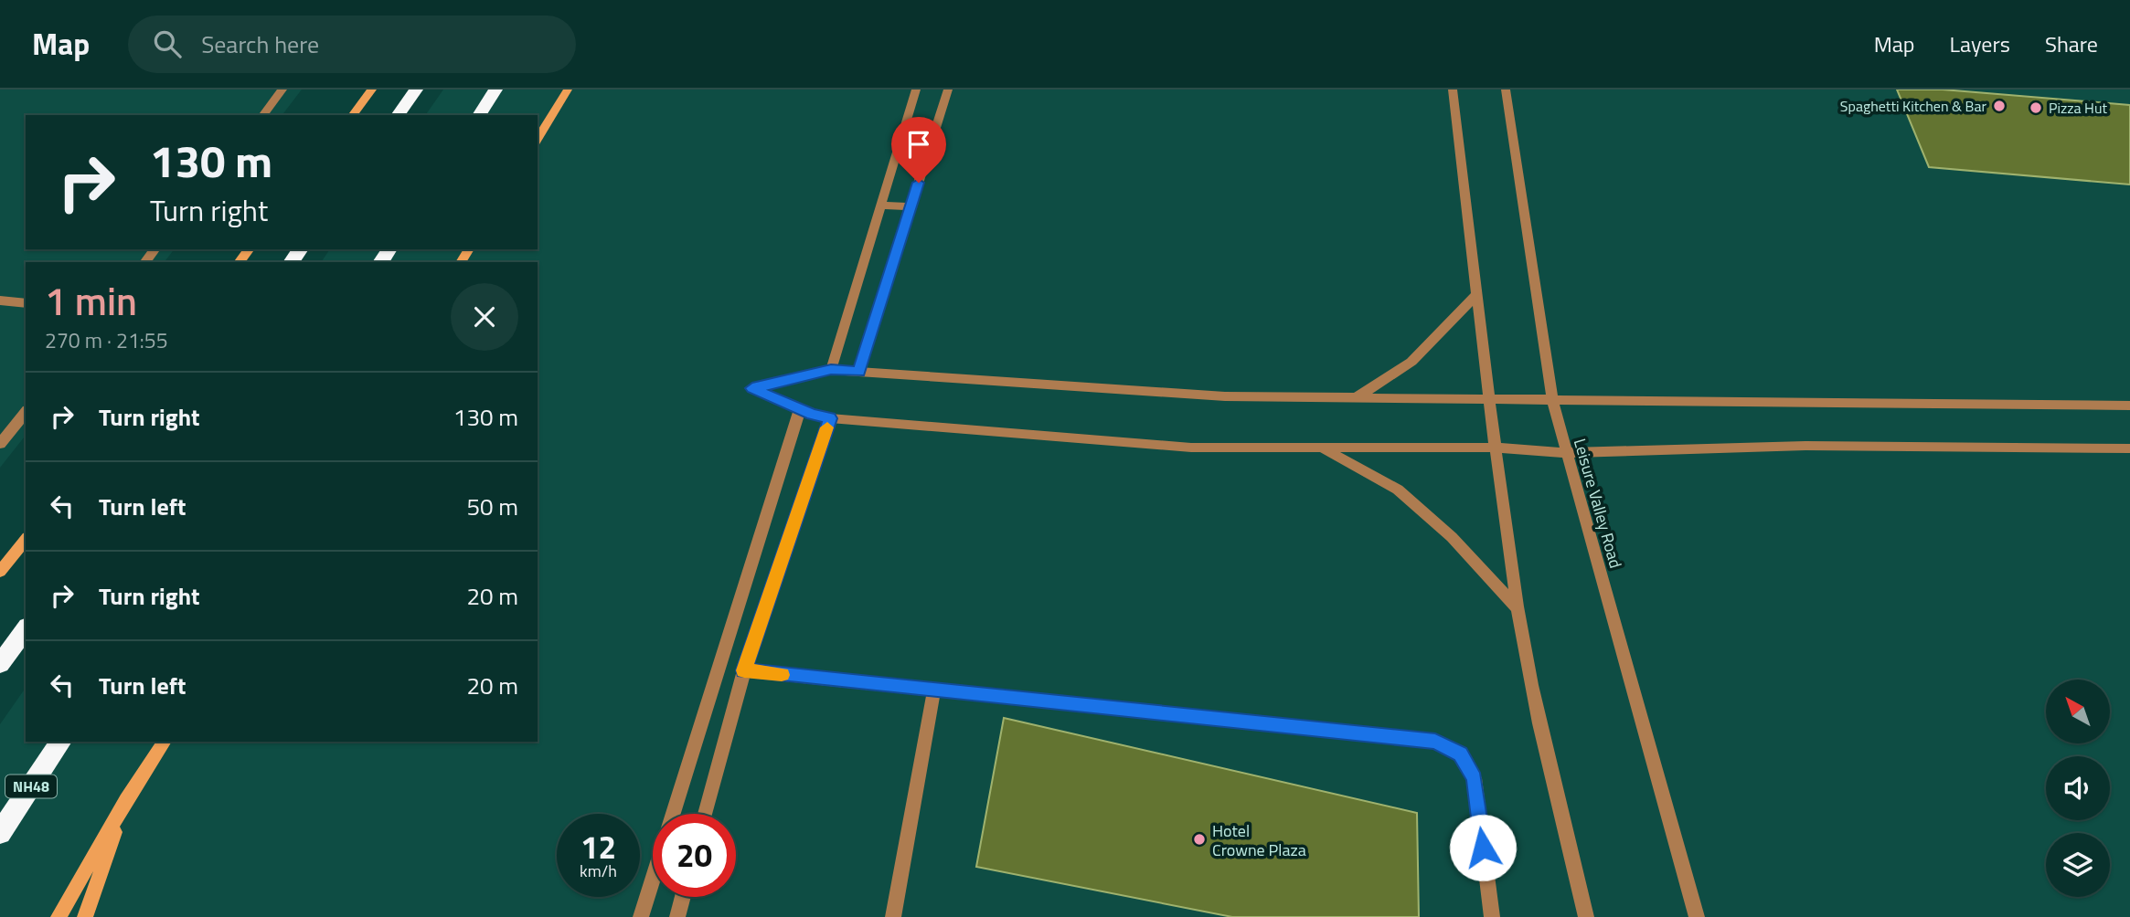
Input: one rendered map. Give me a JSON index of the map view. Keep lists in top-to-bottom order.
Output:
{
  "streets": {
    "highway": ["NH48"],
    "street": ["Leisure Valley Road"]
  },
  "places": ["Spaghetti Kitchen & Bar", "Pizza Hut", "Hotel Crowne Plaza"],
  "north": "top left",
  "page": {
    "header": "Map",
    "search": "Search here",
    "nav": ["Map", "Layers", "Share"],
    "turn": ["130 m", "Turn right"],
    "heading": ["1 min", "270 m · 21:55"],
    "list": [
      {
        "name": "Turn right",
        "value": "130 m"
      },
      {
        "name": "Turn left",
        "value": "50 m"
      },
      {
        "name": "Turn right",
        "value": "20 m"
      },
      {
        "name": "Turn left",
        "value": "20 m"
      }
    ],
    "speed": "12 km/h",
    "limit": "20"
  }
}
